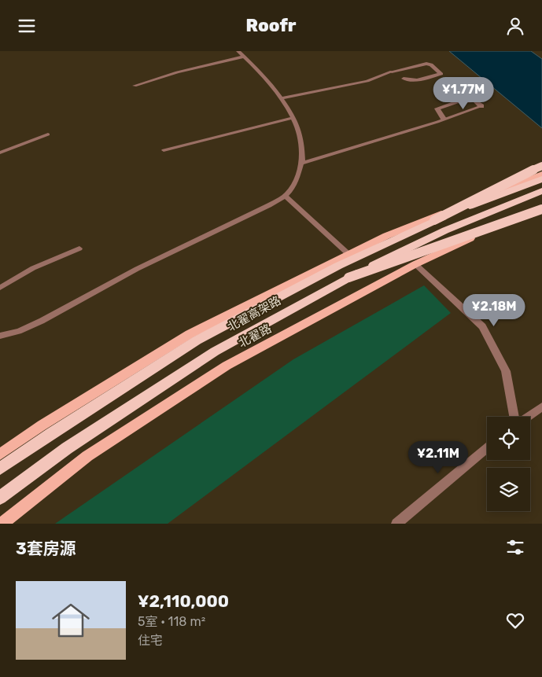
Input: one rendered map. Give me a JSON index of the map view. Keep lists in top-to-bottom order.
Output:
{
  "streets": {
    "highway": ["北翟高架路"],
    "main road": ["北翟路"]
  },
  "page": {
    "header": "Roofr",
    "price": ["¥1.77M", "¥2.18M", "¥2.11M"],
    "heading": "3套房源",
    "list": [
      {
        "name": "¥2,110,000",
        "note": "5室 · 118 m² · 住宅"
      }
    ]
  }
}
